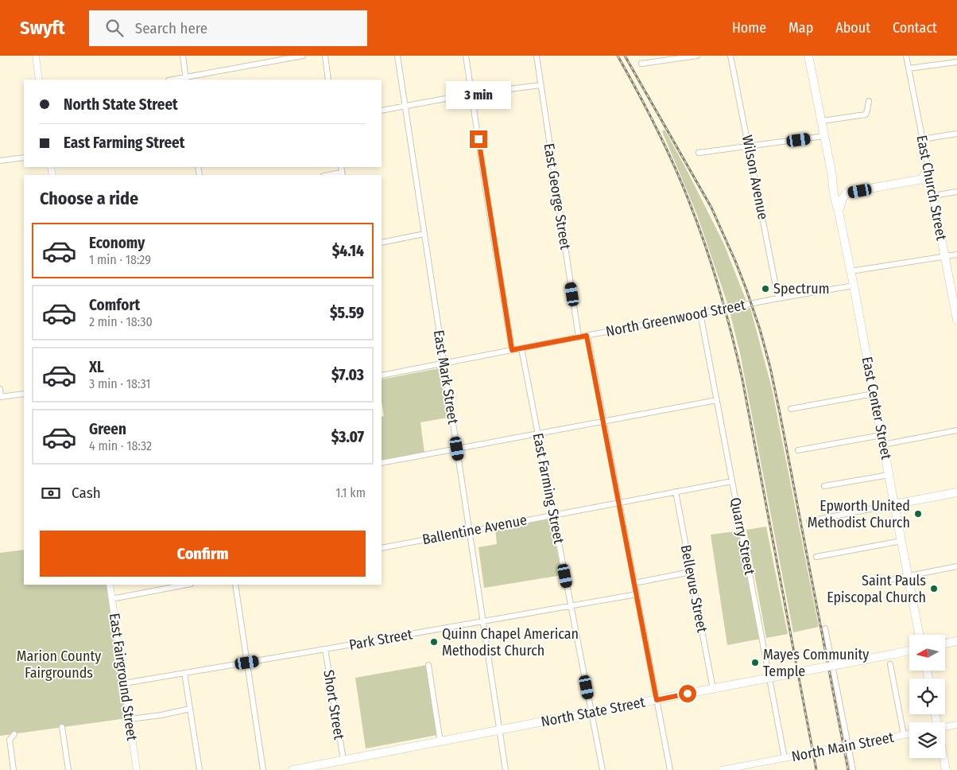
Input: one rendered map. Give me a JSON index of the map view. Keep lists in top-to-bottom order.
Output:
{
  "streets": {
    "main road": ["East Church Street", "East Center Street", "North State Street"],
    "street": [
      "Wilson Avenue",
      "East George Street",
      "North Greenwood Street",
      "East Mark Street",
      "East Farming Street",
      "Ballentine Avenue",
      "Quarry Street",
      "Bellevue Street",
      "Park Street",
      "East Fairground Street",
      "Short Street",
      "North Main Street"
    ]
  },
  "crossings": [
    ["Wilson Avenue", "North Greenwood Street"],
    ["East George Street", "North Greenwood Street"],
    ["North Greenwood Street", "East Mark Street"],
    ["North Greenwood Street", "East Center Street"],
    ["North Greenwood Street", "East Farming Street"],
    ["North Greenwood Street", "Quarry Street"],
    ["East Mark Street", "Ballentine Avenue"],
    ["East Mark Street", "Park Street"],
    ["East Mark Street", "North State Street"],
    ["East Farming Street", "Ballentine Avenue"],
    ["East Farming Street", "Park Street"],
    ["East Farming Street", "North State Street"],
    ["Ballentine Avenue", "Quarry Street"],
    ["Ballentine Avenue", "Bellevue Street"],
    ["Quarry Street", "North Main Street"],
    ["Park Street", "East Fairground Street"],
    ["Park Street", "Short Street"],
    ["Short Street", "North State Street"]
  ],
  "parks": ["Marion County Fairgrounds"],
  "places": [
    "Spectrum",
    "Epworth United Methodist Church",
    "Saint Pauls Episcopal Church",
    "Quinn Chapel American Methodist Church",
    "Mayes Community Temple"
  ],
  "north": "left",
  "page": {
    "header": "Swyft",
    "search": "Search here",
    "nav": [
      "Home",
      "Map",
      "About",
      "Contact"
    ],
    "banner": ["North State Street", "East Farming Street"],
    "bubble": "3 min",
    "heading": "Choose a ride",
    "list": [
      {
        "name": "Economy",
        "note": "1 min · 18:29",
        "value": "$4.14"
      },
      {
        "name": "Comfort",
        "note": "2 min · 18:30",
        "value": "$5.59"
      },
      {
        "name": "XL",
        "note": "3 min · 18:31",
        "value": "$7.03"
      },
      {
        "name": "Green",
        "note": "4 min · 18:32",
        "value": "$3.07"
      }
    ],
    "pay": ["Cash", "1.1 km"],
    "buttons": "Confirm"
  }
}
